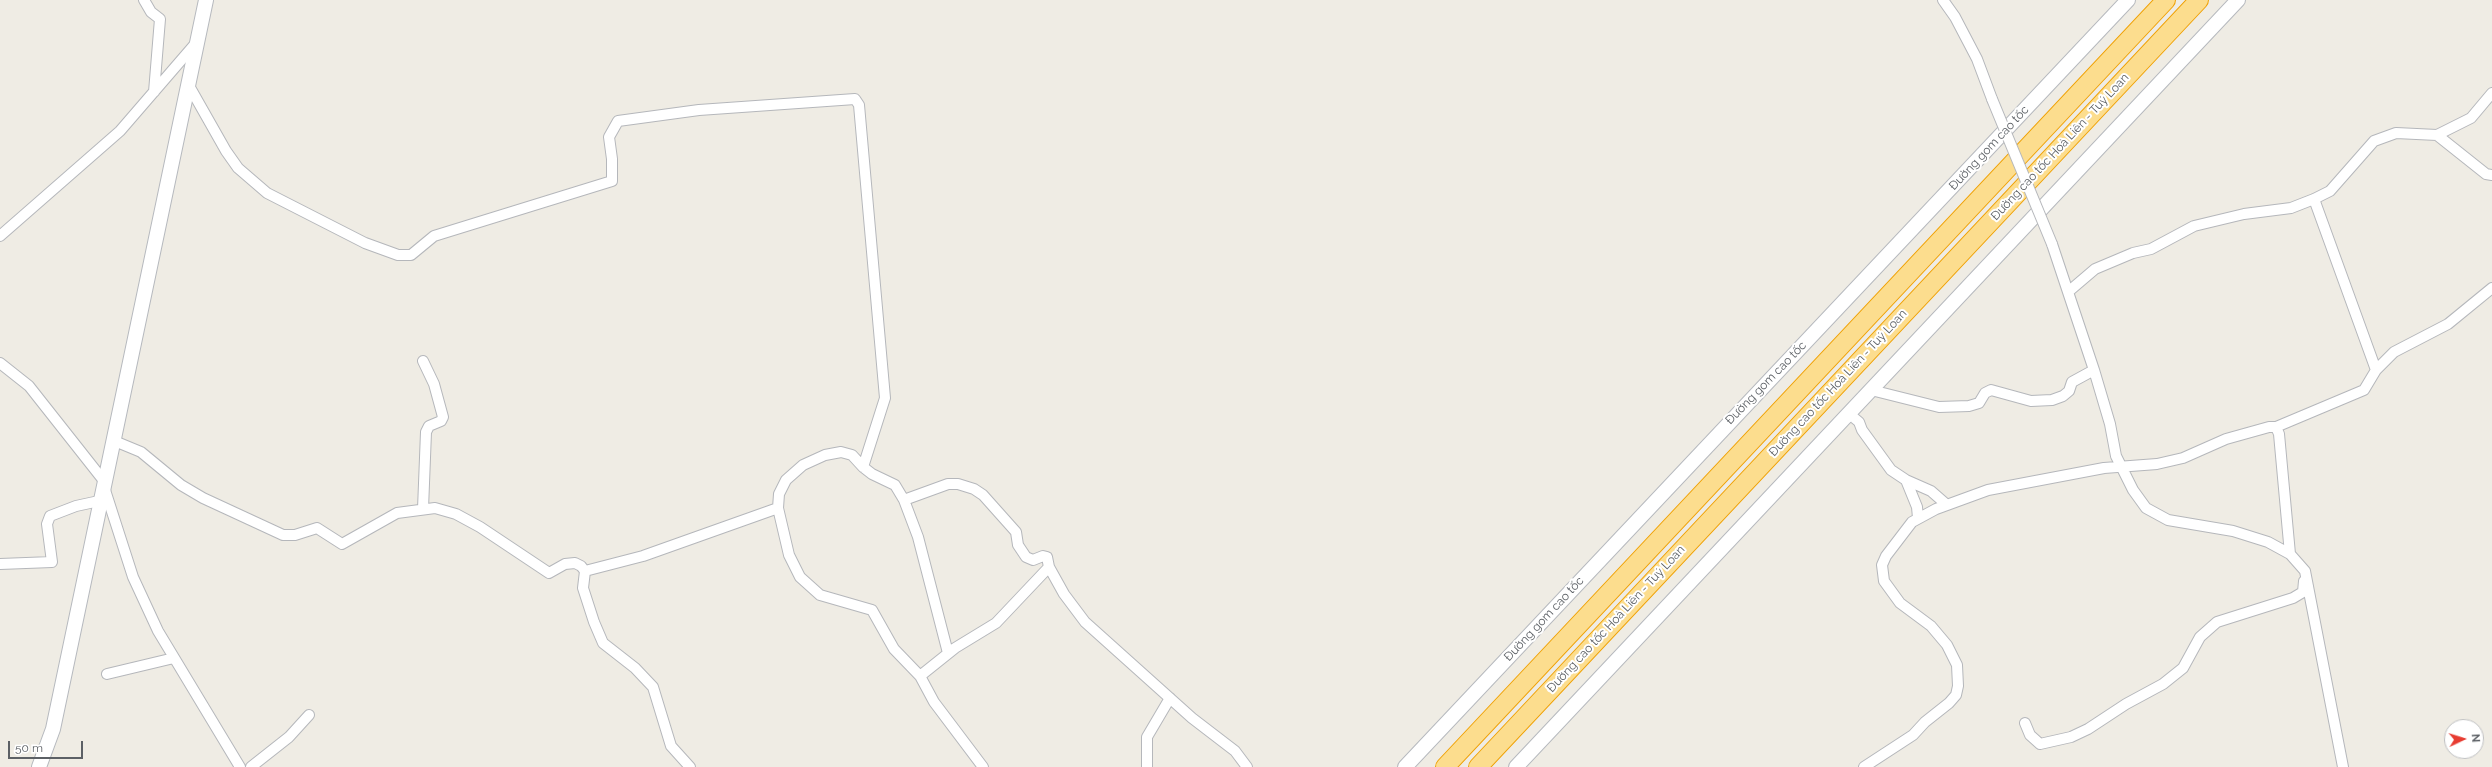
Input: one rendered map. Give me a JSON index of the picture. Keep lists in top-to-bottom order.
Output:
{
  "streets": {
    "highway": ["Đường cao tốc Hoà Liên - Tuý Loan"],
    "main road": ["Đường gom cao tốc"]
  },
  "scale_bar": "50 m",
  "north": "right"
}
